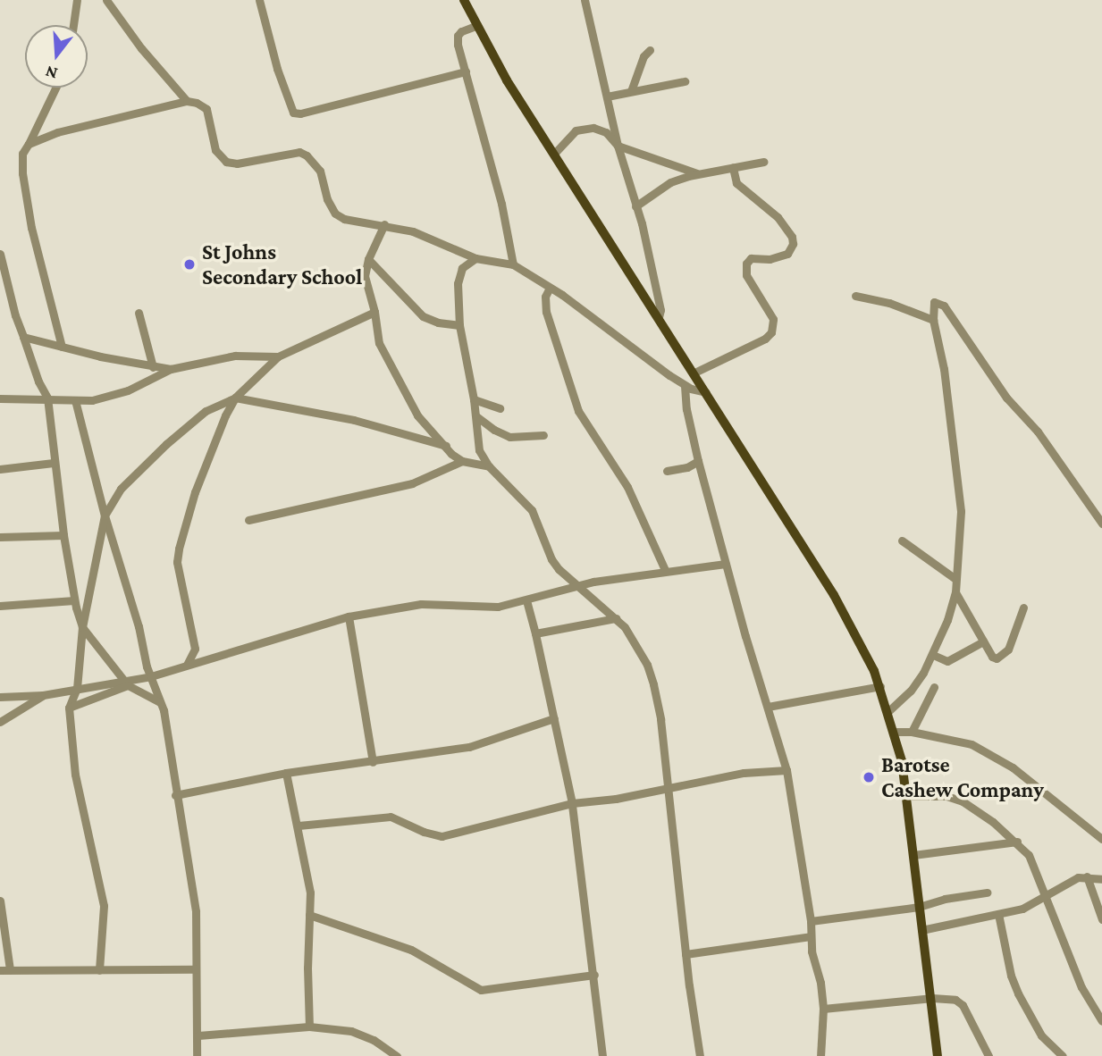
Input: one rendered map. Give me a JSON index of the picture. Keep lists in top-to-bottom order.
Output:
{
  "places": ["St Johns Secondary School", "Barotse Cashew Company"],
  "north": "bottom"
}
